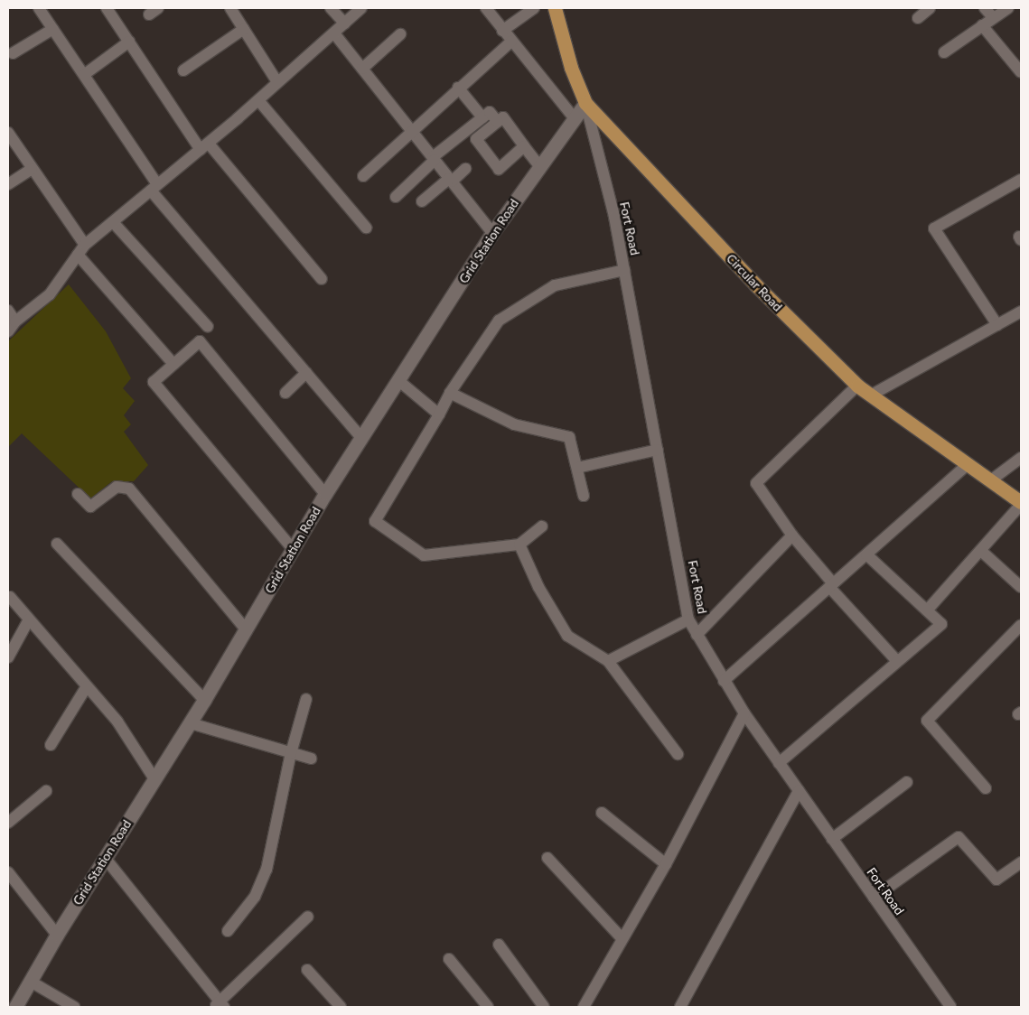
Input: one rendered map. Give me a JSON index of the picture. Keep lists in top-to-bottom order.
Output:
{
  "streets": {
    "main road": ["Grid Station Road", "Circular Road"],
    "street": ["Fort Road"]
  },
  "crossings": [
    ["Fort Road", "Grid Station Road"],
    ["Fort Road", "Circular Road"],
    ["Grid Station Road", "Circular Road"]
  ]
}
